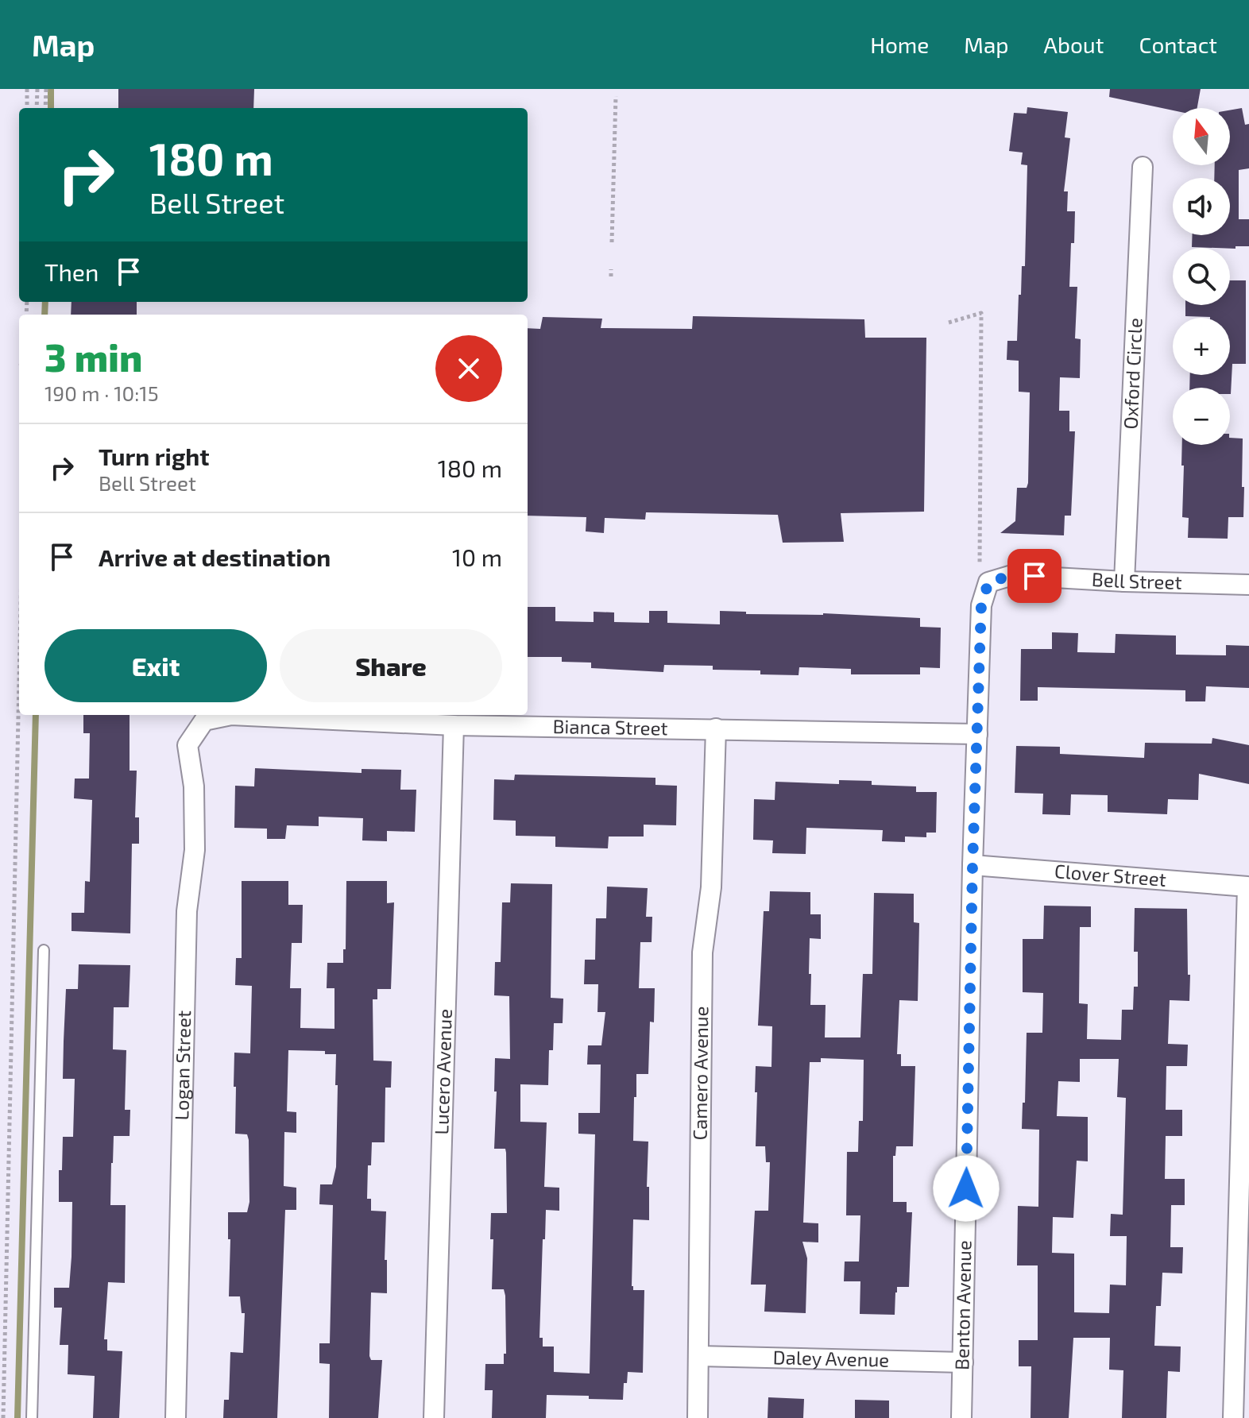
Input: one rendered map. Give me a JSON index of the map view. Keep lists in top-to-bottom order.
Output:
{
  "streets": {
    "street": [
      "Oxford Circle",
      "Bell Street",
      "Bianca Street",
      "Clover Street",
      "Logan Street",
      "Lucero Avenue",
      "Camero Avenue",
      "Benton Avenue",
      "Daley Avenue"
    ]
  },
  "crossings": [
    ["Oxford Circle", "Bell Street"],
    ["Bell Street", "Benton Avenue"],
    ["Bianca Street", "Logan Street"],
    ["Bianca Street", "Lucero Avenue"],
    ["Bianca Street", "Camero Avenue"],
    ["Bianca Street", "Benton Avenue"],
    ["Clover Street", "Benton Avenue"],
    ["Camero Avenue", "Daley Avenue"],
    ["Benton Avenue", "Daley Avenue"]
  ],
  "north": "top",
  "page": {
    "header": "Map",
    "nav": [
      "Home",
      "Map",
      "About",
      "Contact"
    ],
    "map_buttons": ["+", "−"],
    "turn": ["180 m", "Bell Street"],
    "then": "Then",
    "heading": ["3 min", "190 m · 10:15"],
    "list": [
      {
        "name": "Turn right",
        "note": "Bell Street",
        "value": "180 m"
      },
      {
        "name": "Arrive at destination",
        "value": "10 m"
      }
    ],
    "buttons": ["Exit", "Share"]
  }
}
